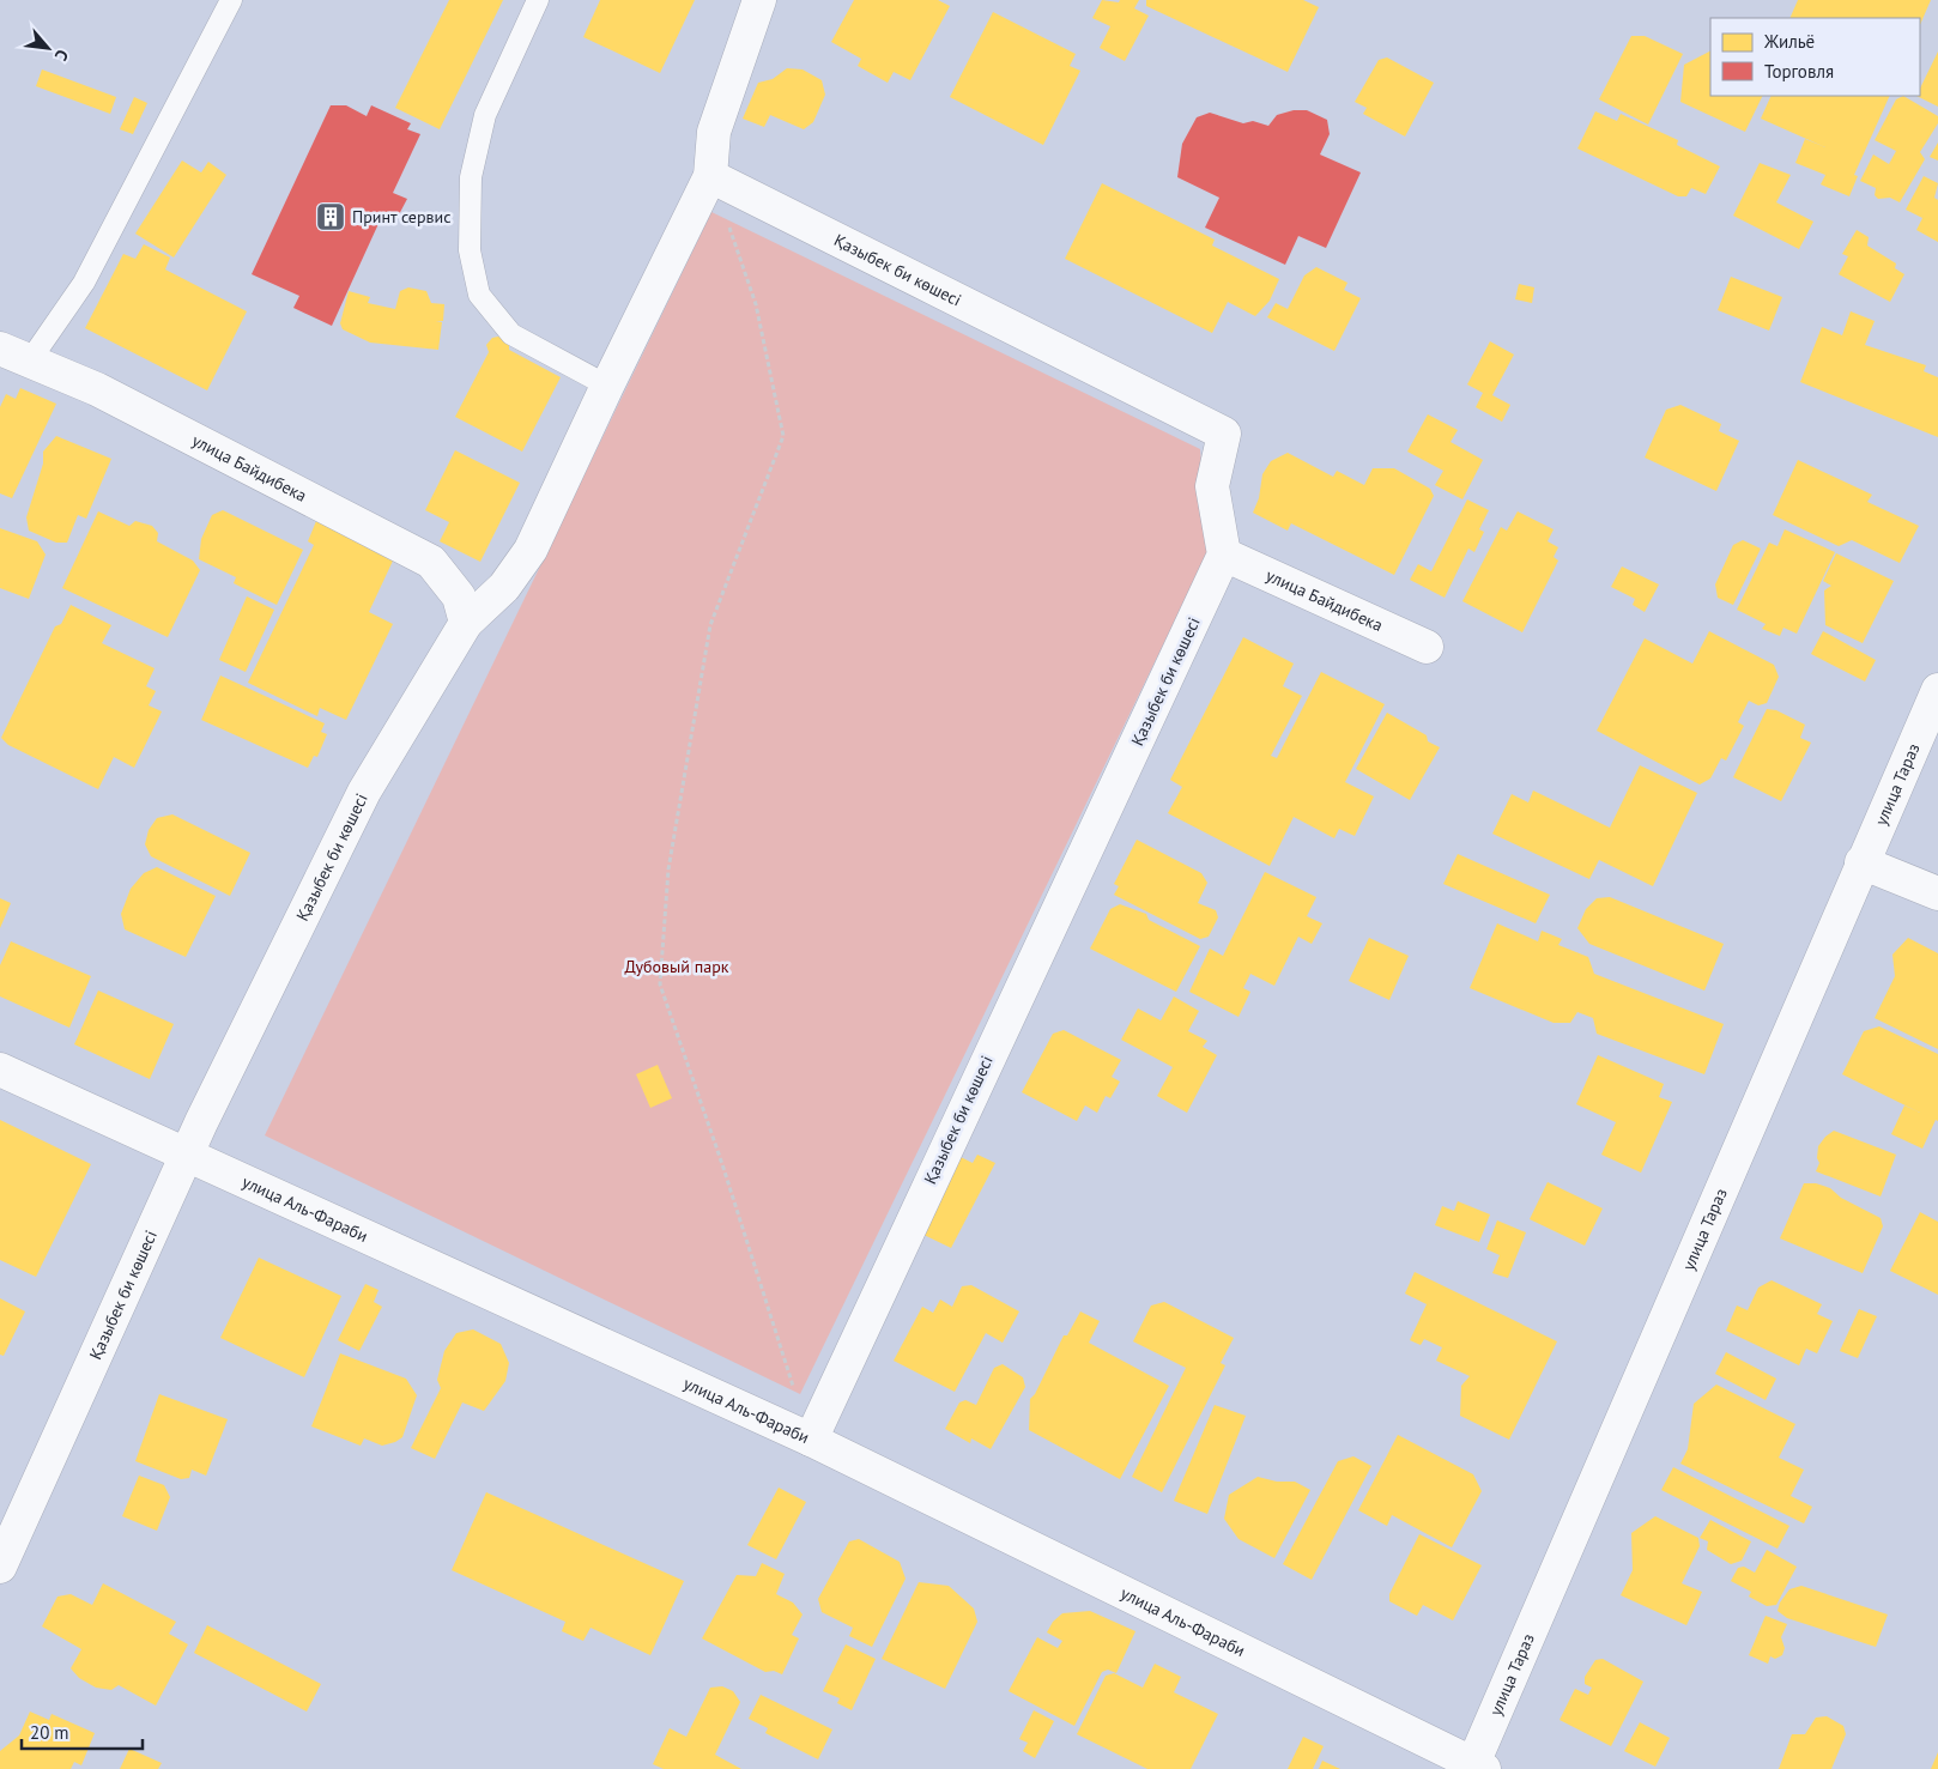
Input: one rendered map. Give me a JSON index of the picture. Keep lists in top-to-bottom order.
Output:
{
  "streets": {
    "street": [
      "Қазыбек би көшесі",
      "улица Байдибека",
      "улица Тараз",
      "улица Аль-Фараби"
    ]
  },
  "crossings": [
    ["Қазыбек би көшесі", "улица Байдибека"],
    ["Қазыбек би көшесі", "улица Аль-Фараби"],
    ["улица Тараз", "улица Аль-Фараби"]
  ],
  "parks": ["Дубовый парк"],
  "places": {
    "building": ["Принт сервис"]
  },
  "legend": ["Жильё", "Торговля"],
  "scale_bar": "20 m",
  "north": "bottom right"
}
